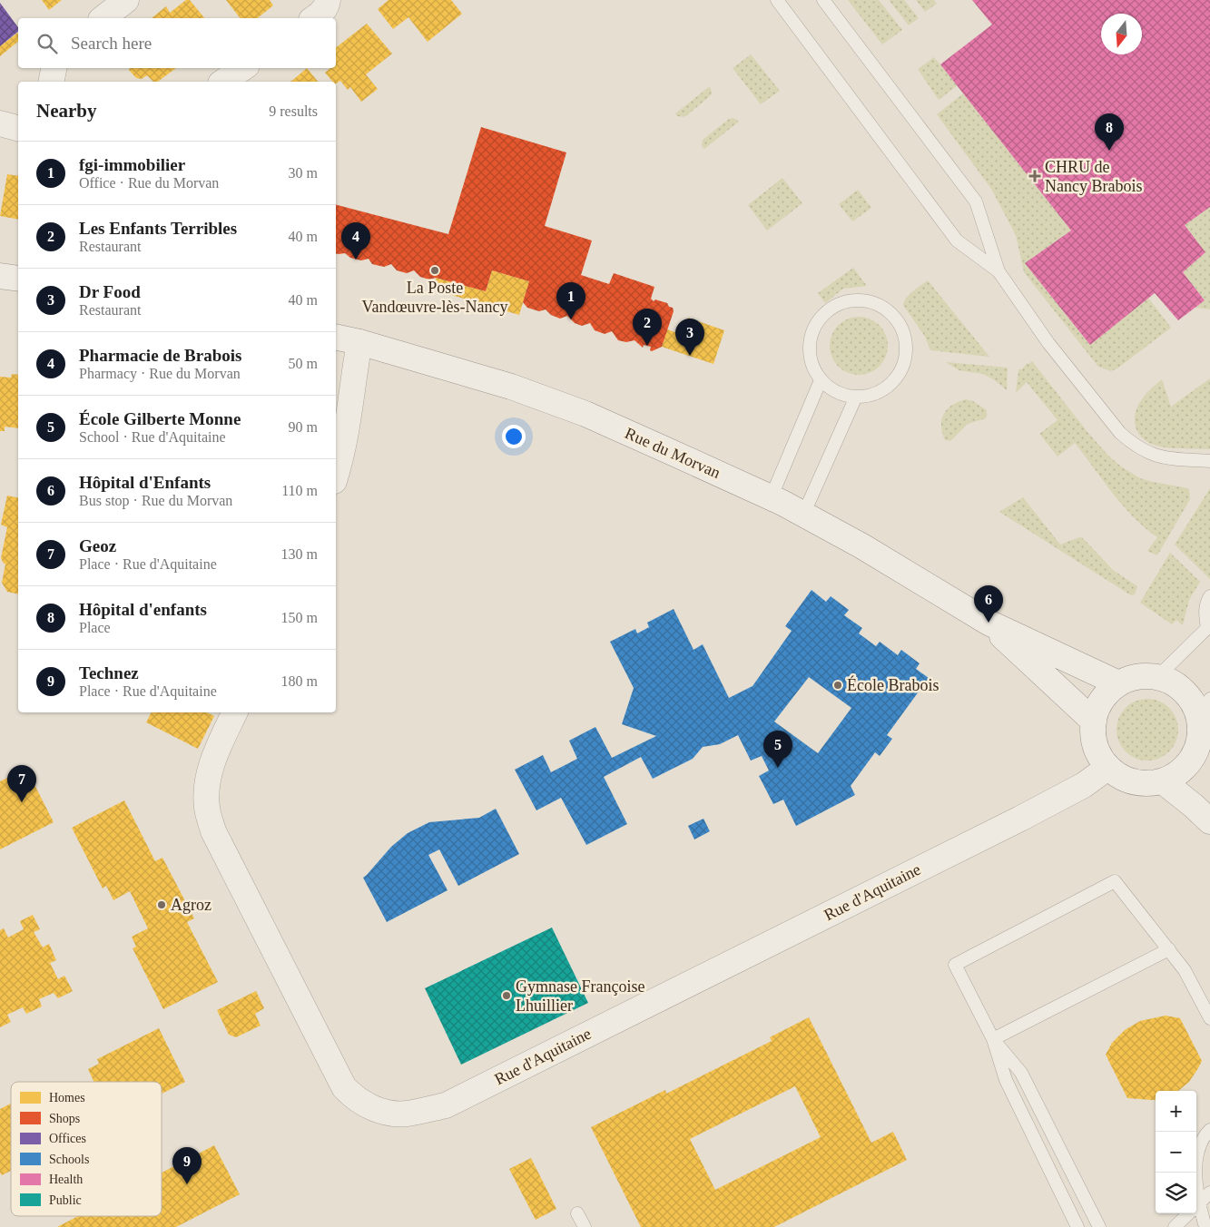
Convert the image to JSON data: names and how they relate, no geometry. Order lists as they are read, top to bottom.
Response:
{
  "streets": {
    "street": ["Rue du Morvan", "Rue d'Aquitaine"]
  },
  "crossings": [
    ["Rue du Morvan", "Rue d'Aquitaine"]
  ],
  "places": {
    "health": ["CHRU de Nancy Brabois"],
    "other": [
      "La Poste Vandœuvre-lès-Nancy",
      "École Brabois",
      "Agroz",
      "Gymnase Françoise Lhuillier"
    ]
  },
  "legend": [
    "Homes",
    "Shops",
    "Offices",
    "Schools",
    "Health",
    "Public"
  ],
  "north": "bottom",
  "page": {
    "search": "Search here",
    "heading": ["Nearby", "9 results"],
    "pins": [
      "8",
      "4",
      "1",
      "2",
      "3",
      "6",
      "5",
      "7",
      "9"
    ],
    "list": [
      {
        "mark": "1",
        "name": "fgi-immobilier",
        "note": "Office · Rue du Morvan",
        "value": "30 m"
      },
      {
        "mark": "2",
        "name": "Les Enfants Terribles",
        "note": "Restaurant",
        "value": "40 m"
      },
      {
        "mark": "3",
        "name": "Dr Food",
        "note": "Restaurant",
        "value": "40 m"
      },
      {
        "mark": "4",
        "name": "Pharmacie de Brabois",
        "note": "Pharmacy · Rue du Morvan",
        "value": "50 m"
      },
      {
        "mark": "5",
        "name": "École Gilberte Monne",
        "note": "School · Rue d'Aquitaine",
        "value": "90 m"
      },
      {
        "mark": "6",
        "name": "Hôpital d'Enfants",
        "note": "Bus stop · Rue du Morvan",
        "value": "110 m"
      },
      {
        "mark": "7",
        "name": "Geoz",
        "note": "Place · Rue d'Aquitaine",
        "value": "130 m"
      },
      {
        "mark": "8",
        "name": "Hôpital d'enfants",
        "note": "Place",
        "value": "150 m"
      },
      {
        "mark": "9",
        "name": "Technez",
        "note": "Place · Rue d'Aquitaine",
        "value": "180 m"
      }
    ],
    "map_buttons": ["+", "−"]
  }
}
